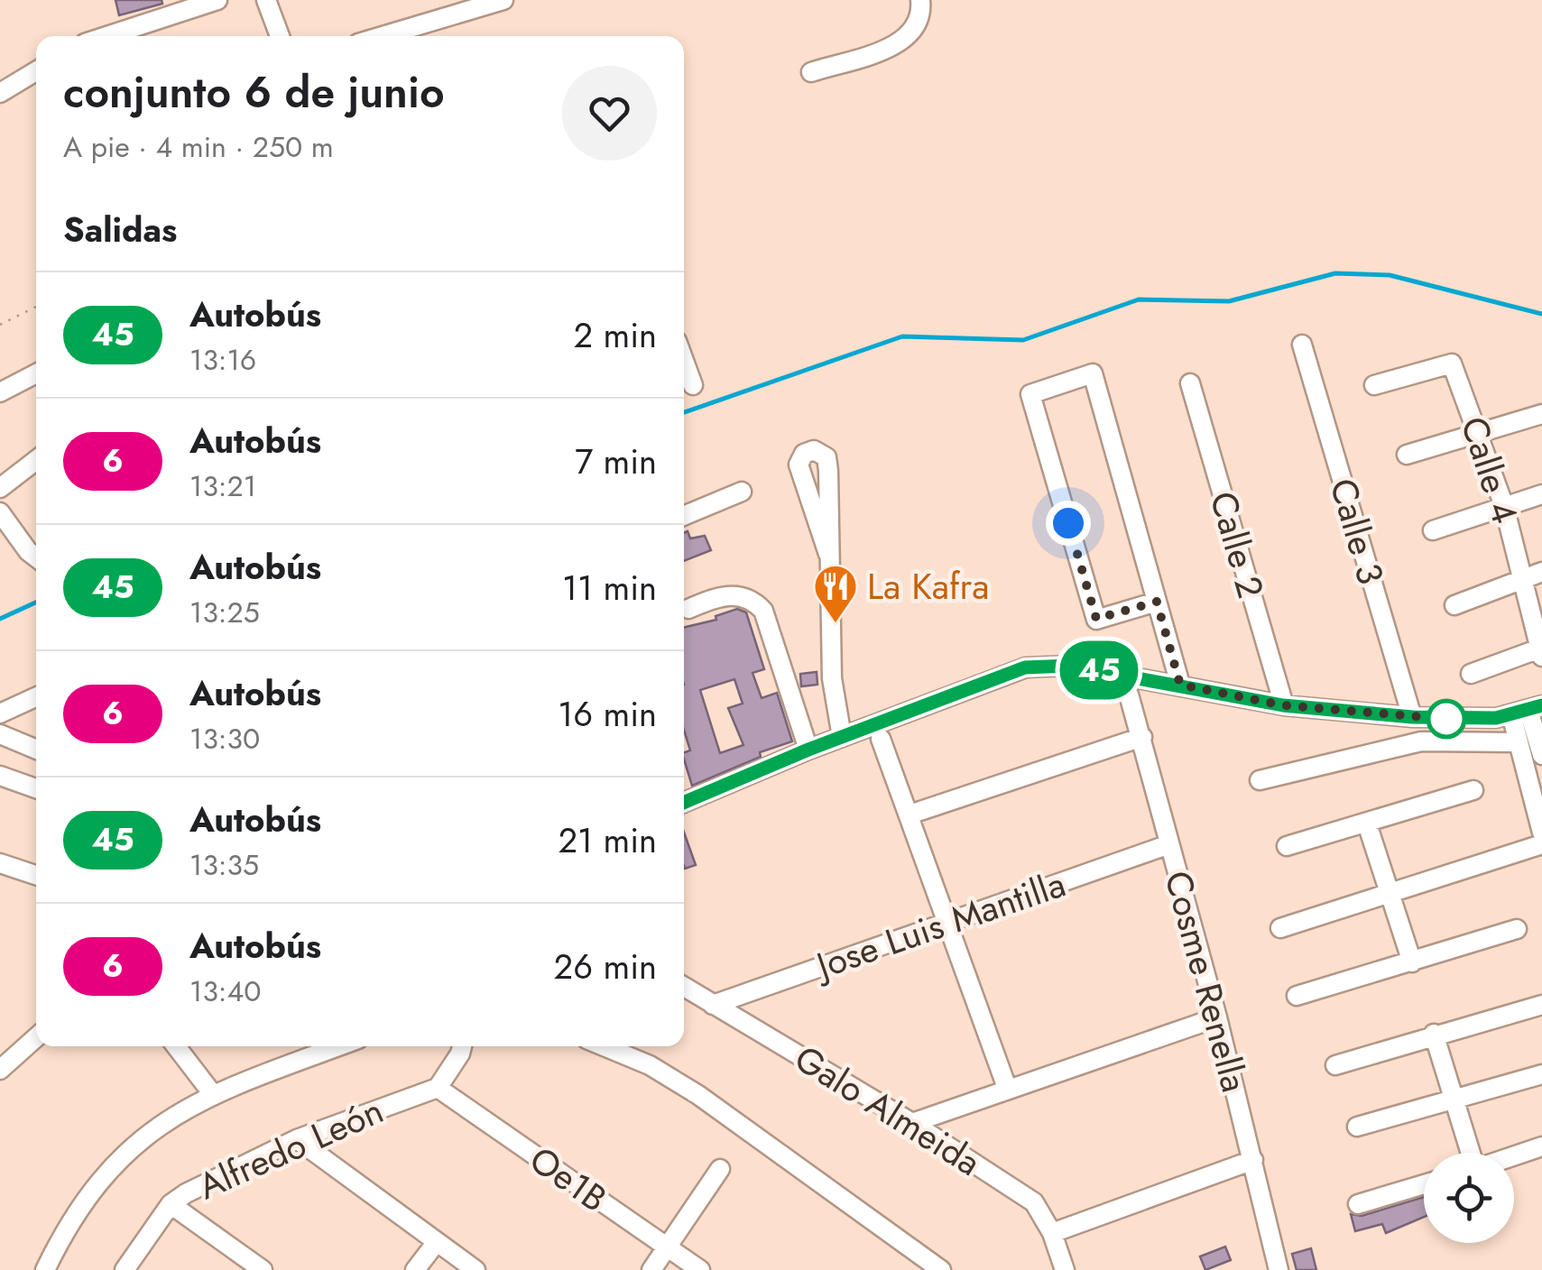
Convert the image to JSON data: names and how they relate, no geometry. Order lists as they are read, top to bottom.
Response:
{
  "streets": {
    "street": [
      "Calle 4",
      "Calle 3",
      "Calle 2",
      "Jose Luis Mantilla",
      "Cosme Renella",
      "Galo Almeida",
      "Alfredo León",
      "Oe1B"
    ]
  },
  "crossings": [
    ["Jose Luis Mantilla", "Cosme Renella"],
    ["Jose Luis Mantilla", "Galo Almeida"],
    ["Alfredo León", "Oe1B"]
  ],
  "places": {
    "restaurant": ["La Kafra"]
  },
  "lines": ["bus line 45"],
  "page": {
    "on_map": "45",
    "heading": [
      ["conjunto 6 de junio", "A pie · 4 min · 250 m"],
      "Salidas"
    ],
    "list": [
      {
        "mark": "45",
        "name": "Autobús",
        "note": "13:16",
        "value": "2 min"
      },
      {
        "mark": "6",
        "name": "Autobús",
        "note": "13:21",
        "value": "7 min"
      },
      {
        "mark": "45",
        "name": "Autobús",
        "note": "13:25",
        "value": "11 min"
      },
      {
        "mark": "6",
        "name": "Autobús",
        "note": "13:30",
        "value": "16 min"
      },
      {
        "mark": "45",
        "name": "Autobús",
        "note": "13:35",
        "value": "21 min"
      },
      {
        "mark": "6",
        "name": "Autobús",
        "note": "13:40",
        "value": "26 min"
      }
    ]
  }
}
